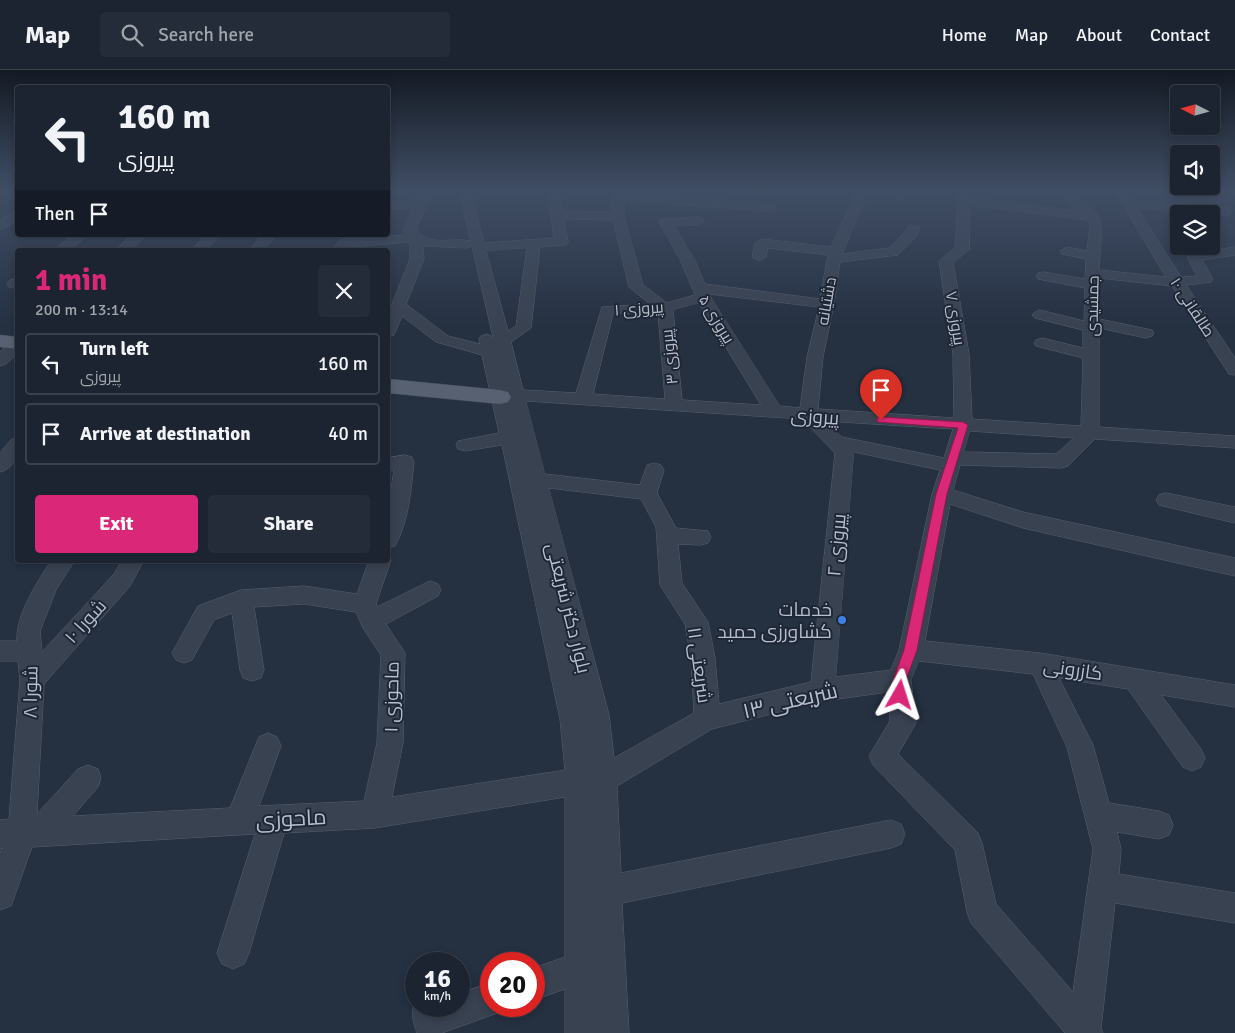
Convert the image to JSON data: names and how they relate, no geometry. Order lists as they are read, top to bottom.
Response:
{
  "streets": {
    "street": [
      "دشتیانه",
      "جمشیدی",
      "طالقانی ۱۰",
      "پیروزی ۱",
      "پیروزی ۷",
      "پیروزی ۵",
      "پیروزی ۳",
      "پیروزی",
      "پیروزی ۲",
      "بلوار دکتر شریعتی",
      "شورا ۱۰",
      "شریعتی ۱۱",
      "کازرونی",
      "شورا ۸",
      "ماحوزی ۱",
      "شریعتی ۱۳",
      "ماحوزی"
    ]
  },
  "crossings": [
    ["دشتیانه", "پیروزی"],
    ["دشتیانه", "پیروزی ۲"],
    ["جمشیدی", "پیروزی"],
    ["پیروزی ۱", "پیروزی ۵"],
    ["پیروزی ۱", "پیروزی ۳"],
    ["پیروزی ۱", "پیروزی"],
    ["پیروزی ۷", "پیروزی"],
    ["پیروزی ۵", "پیروزی"],
    ["پیروزی ۳", "پیروزی"],
    ["پیروزی", "پیروزی ۲"],
    ["پیروزی", "بلوار دکتر شریعتی"],
    ["پیروزی ۲", "شریعتی ۱۳"],
    ["بلوار دکتر شریعتی", "شریعتی ۱۳"],
    ["بلوار دکتر شریعتی", "ماحوزی"],
    ["شورا ۱۰", "شورا ۸"],
    ["شریعتی ۱۱", "شریعتی ۱۳"],
    ["شورا ۸", "ماحوزی"],
    ["ماحوزی ۱", "ماحوزی"],
    ["شریعتی ۱۳", "ماحوزی"]
  ],
  "places": ["خدمات کشاورزی حمید"],
  "north": "left",
  "page": {
    "header": "Map",
    "search": "Search here",
    "nav": [
      "Home",
      "Map",
      "About",
      "Contact"
    ],
    "turn": ["160 m", "پیروزی"],
    "then": "Then",
    "heading": ["1 min", "200 m · 13:14"],
    "list": [
      {
        "name": "Turn left",
        "note": "پیروزی",
        "value": "160 m"
      },
      {
        "name": "Arrive at destination",
        "value": "40 m"
      }
    ],
    "buttons": ["Exit", "Share"],
    "speed": "16 km/h",
    "limit": "20"
  }
}
